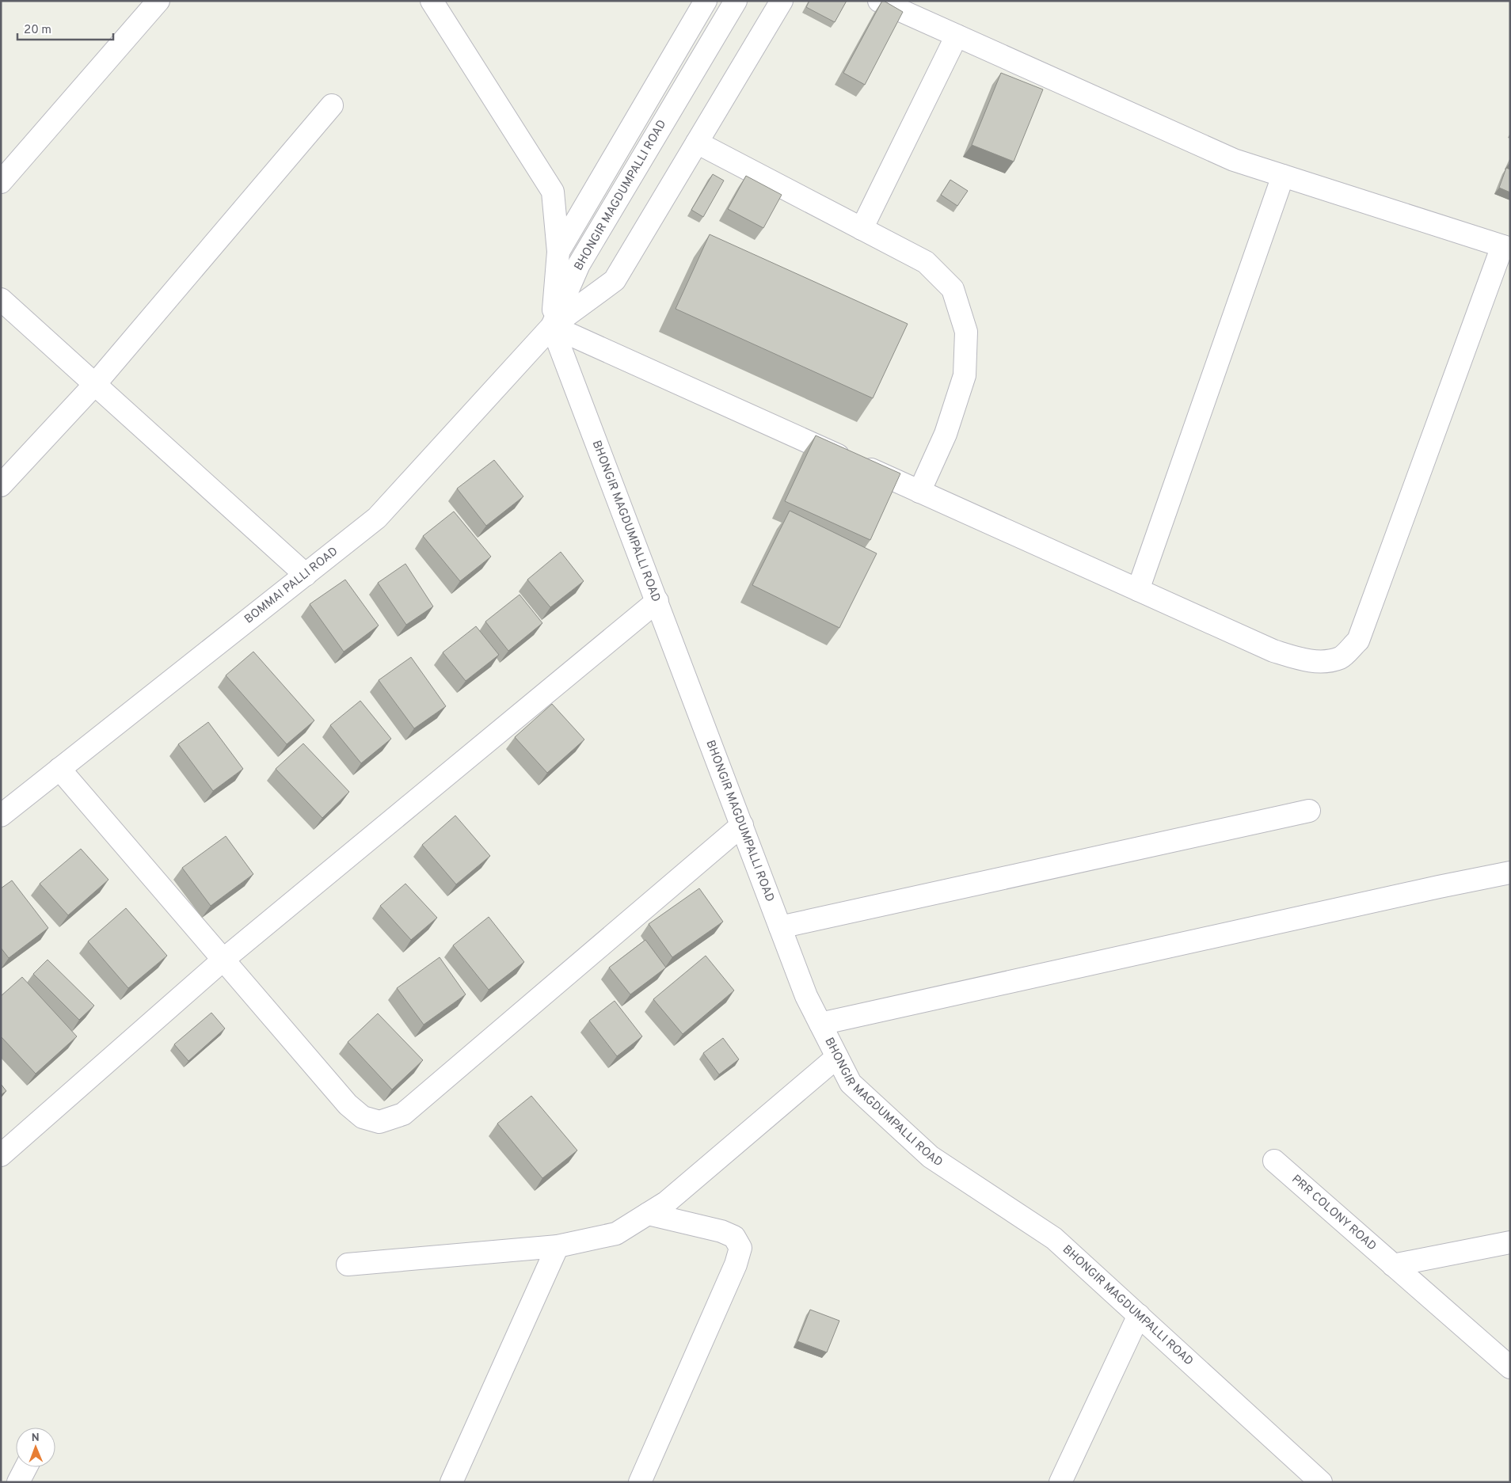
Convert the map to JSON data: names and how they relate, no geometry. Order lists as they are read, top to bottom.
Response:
{
  "streets": {
    "street": ["BHONGIR MAGDUMPALLI ROAD", "BOMMAI PALLI ROAD", "PRR COLONY ROAD"]
  },
  "crossings": [
    ["BHONGIR MAGDUMPALLI ROAD", "BOMMAI PALLI ROAD"]
  ],
  "scale_bar": "20 m",
  "north": "top"
}
